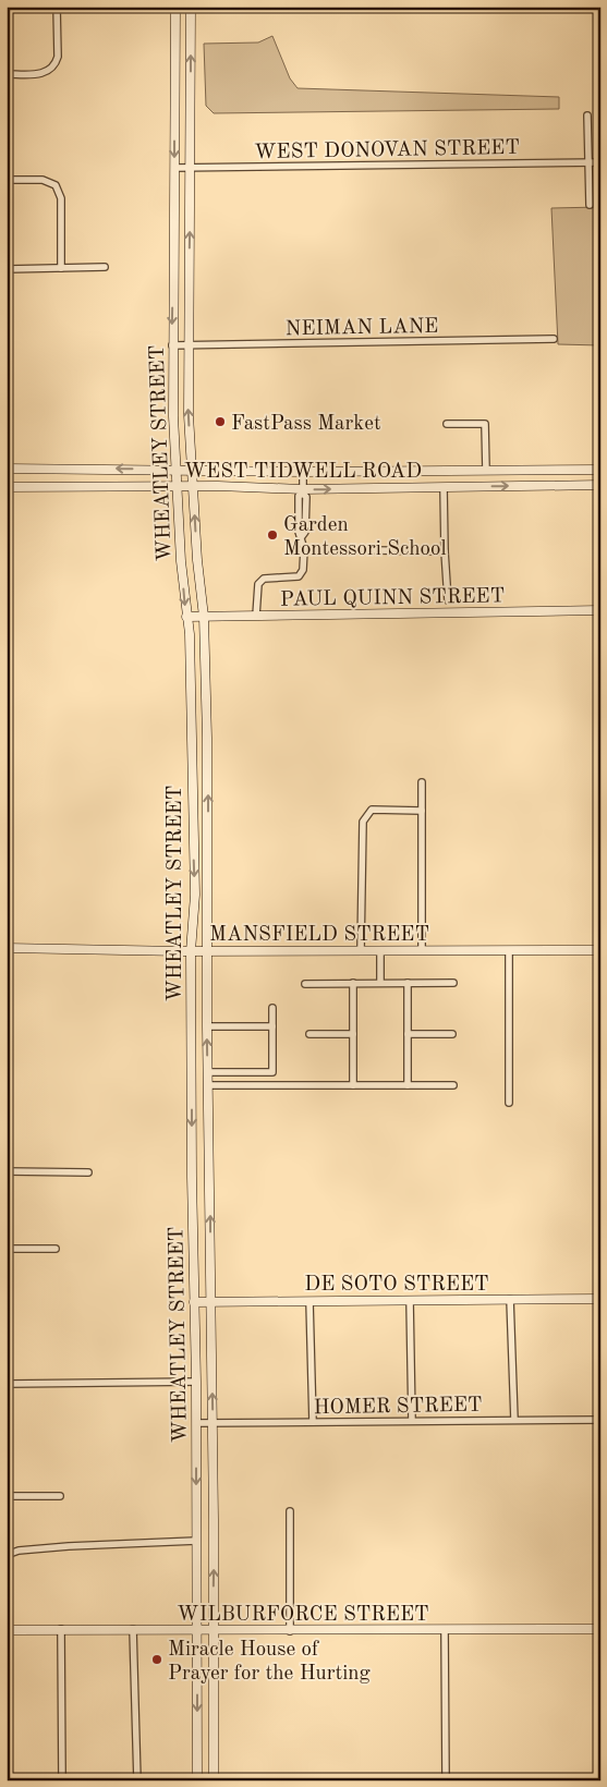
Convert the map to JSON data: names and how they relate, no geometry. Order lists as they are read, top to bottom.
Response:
{
  "streets": {
    "main road": [
      "WHEATLEY STREET",
      "WEST TIDWELL ROAD",
      "PAUL QUINN STREET",
      "MANSFIELD STREET",
      "DE SOTO STREET",
      "WILBURFORCE STREET"
    ],
    "street": ["WEST DONOVAN STREET", "NEIMAN LANE", "HOMER STREET"]
  },
  "crossings": [
    ["WEST DONOVAN STREET", "WHEATLEY STREET"],
    ["NEIMAN LANE", "WHEATLEY STREET"],
    ["WHEATLEY STREET", "WEST TIDWELL ROAD"],
    ["WHEATLEY STREET", "PAUL QUINN STREET"],
    ["WHEATLEY STREET", "MANSFIELD STREET"],
    ["WHEATLEY STREET", "DE SOTO STREET"],
    ["WHEATLEY STREET", "HOMER STREET"],
    ["WHEATLEY STREET", "WILBURFORCE STREET"]
  ],
  "places": ["FastPass Market", "Garden Montessori School", "Miracle House of Prayer for the Hurting"]
}
